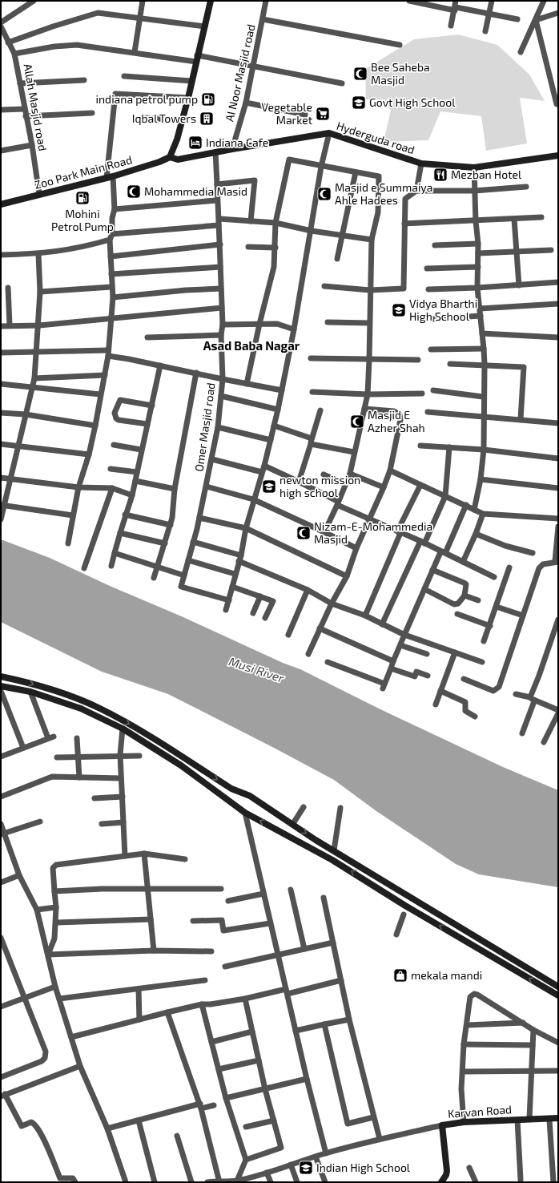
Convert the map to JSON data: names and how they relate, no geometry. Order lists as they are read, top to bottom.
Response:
{
  "streets": {
    "street": [
      "AI Noor Masjid road",
      "Allah Masjid road",
      "Hyderguda road",
      "Zoo Park Main Road",
      "Omer Masjid road",
      "Karvan Road"
    ]
  },
  "crossings": [
    ["AI Noor Masjid road", "Hyderguda road"],
    ["Allah Masjid road", "Zoo Park Main Road"],
    ["Hyderguda road", "Zoo Park Main Road"],
    ["Hyderguda road", "Omer Masjid road"]
  ],
  "districts": ["Asad Baba Nagar"],
  "water": ["Musi River"],
  "places": {
    "mosque": [
      "Bee Saheba Masjid",
      "Mohammedia Masid",
      "Masjid e Summaiya Ahle Hadees",
      "Masjid E Azher Shah",
      "Nizam-E-Mohammedia Masjid"
    ],
    "fuel station": ["indiana petrol pump", "Mohini Petrol Pump"],
    "school or university": [
      "Govt High School",
      "Vidya Bharthi High School",
      "newton mission high school",
      "Indian High School"
    ],
    "supermarket": ["Vegetable Market"],
    "building": ["Iqbal Towers"],
    "hotel": ["Indiana Cafe"],
    "restaurant": ["Mezban Hotel"],
    "shop": ["mekala mandi"]
  }
}
